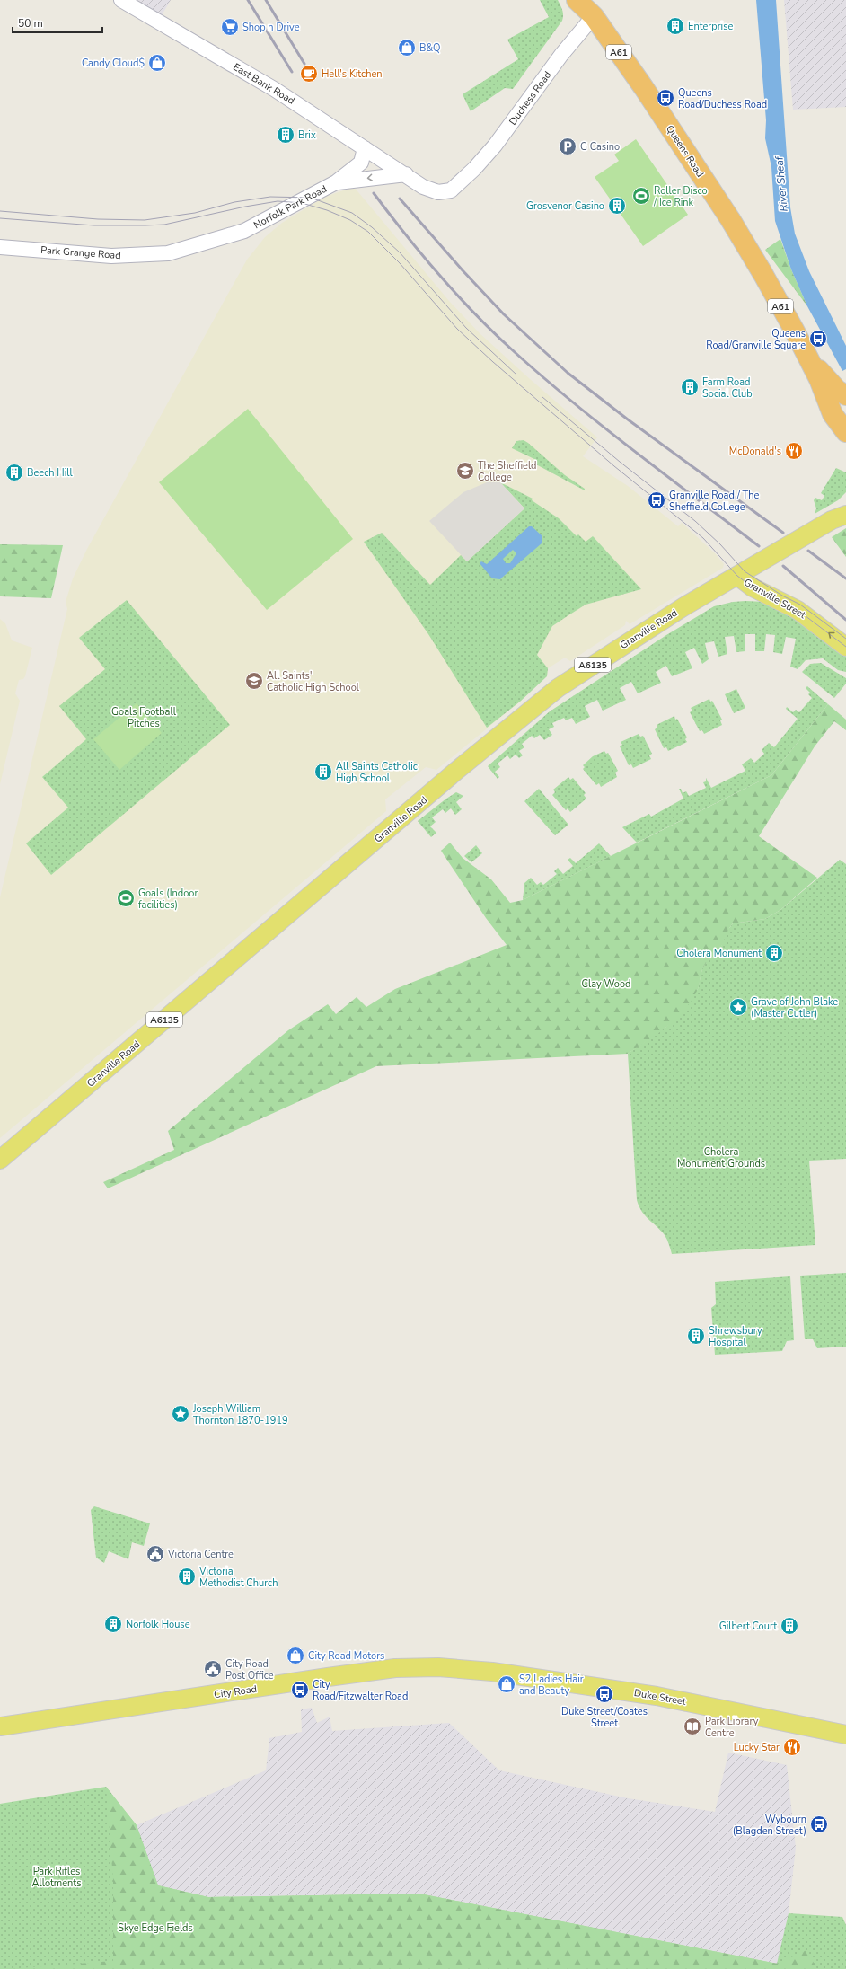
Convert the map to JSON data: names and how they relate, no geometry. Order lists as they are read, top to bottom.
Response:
{
  "streets": {
    "highway": ["A61", "Queens Road"],
    "main road": [
      "Granville Street",
      "Granville Road",
      "A6135",
      "City Road",
      "Duke Street"
    ],
    "street": [
      "East Bank Road",
      "Duchess Road",
      "Norfolk Park Road",
      "Park Grange Road"
    ]
  },
  "crossings": [
    ["East Bank Road", "Duchess Road"],
    ["East Bank Road", "Norfolk Park Road"],
    ["Duchess Road", "Queens Road"],
    ["Norfolk Park Road", "Park Grange Road"],
    ["Granville Street", "Granville Road"],
    ["City Road", "Duke Street"]
  ],
  "one_way": ["Granville Street"],
  "water": ["River Sheaf"],
  "parks": [
    "Goals Football Pitches",
    "Clay Wood",
    "Cholera Monument Grounds",
    "Park Rifles Allotments",
    "Skye Edge Fields"
  ],
  "places": {
    "building": [
      "Enterprise",
      "Brix",
      "Grosvenor Casino",
      "Farm Road Social Club",
      "Beech Hill",
      "All Saints Catholic High School",
      "Cholera Monument",
      "Shrewsbury Hospital",
      "Victoria Methodist Church",
      "Norfolk House",
      "Gilbert Court"
    ],
    "supermarket": ["Shop n Drive"],
    "shop": [
      "B&Q",
      "Candy Cloud$",
      "City Road Motors",
      "S2 Ladies Hair and Beauty"
    ],
    "cafe": ["Hell's Kitchen"],
    "bus stop": [
      "Queens Road/Duchess Road",
      "Queens Road/Granville Square",
      "Granville Road / The Sheffield College",
      "City Road/Fitzwalter Road",
      "Duke Street/Coates Street",
      "Wybourn (Blagden Street)"
    ],
    "parking": ["G Casino"],
    "sports": ["Roller Disco / Ice Rink", "Goals (Indoor facilities)"],
    "restaurant": ["McDonald's", "Lucky Star"],
    "school or university": ["The Sheffield College", "All Saints' Catholic High School"],
    "place": ["Grave of John Blake (Master Cutler)", "Joseph William Thornton 1870-1919"],
    "public building": ["Victoria Centre", "City Road Post Office"],
    "library": ["Park Library Centre"]
  },
  "scale_bar": "50 m"
}
